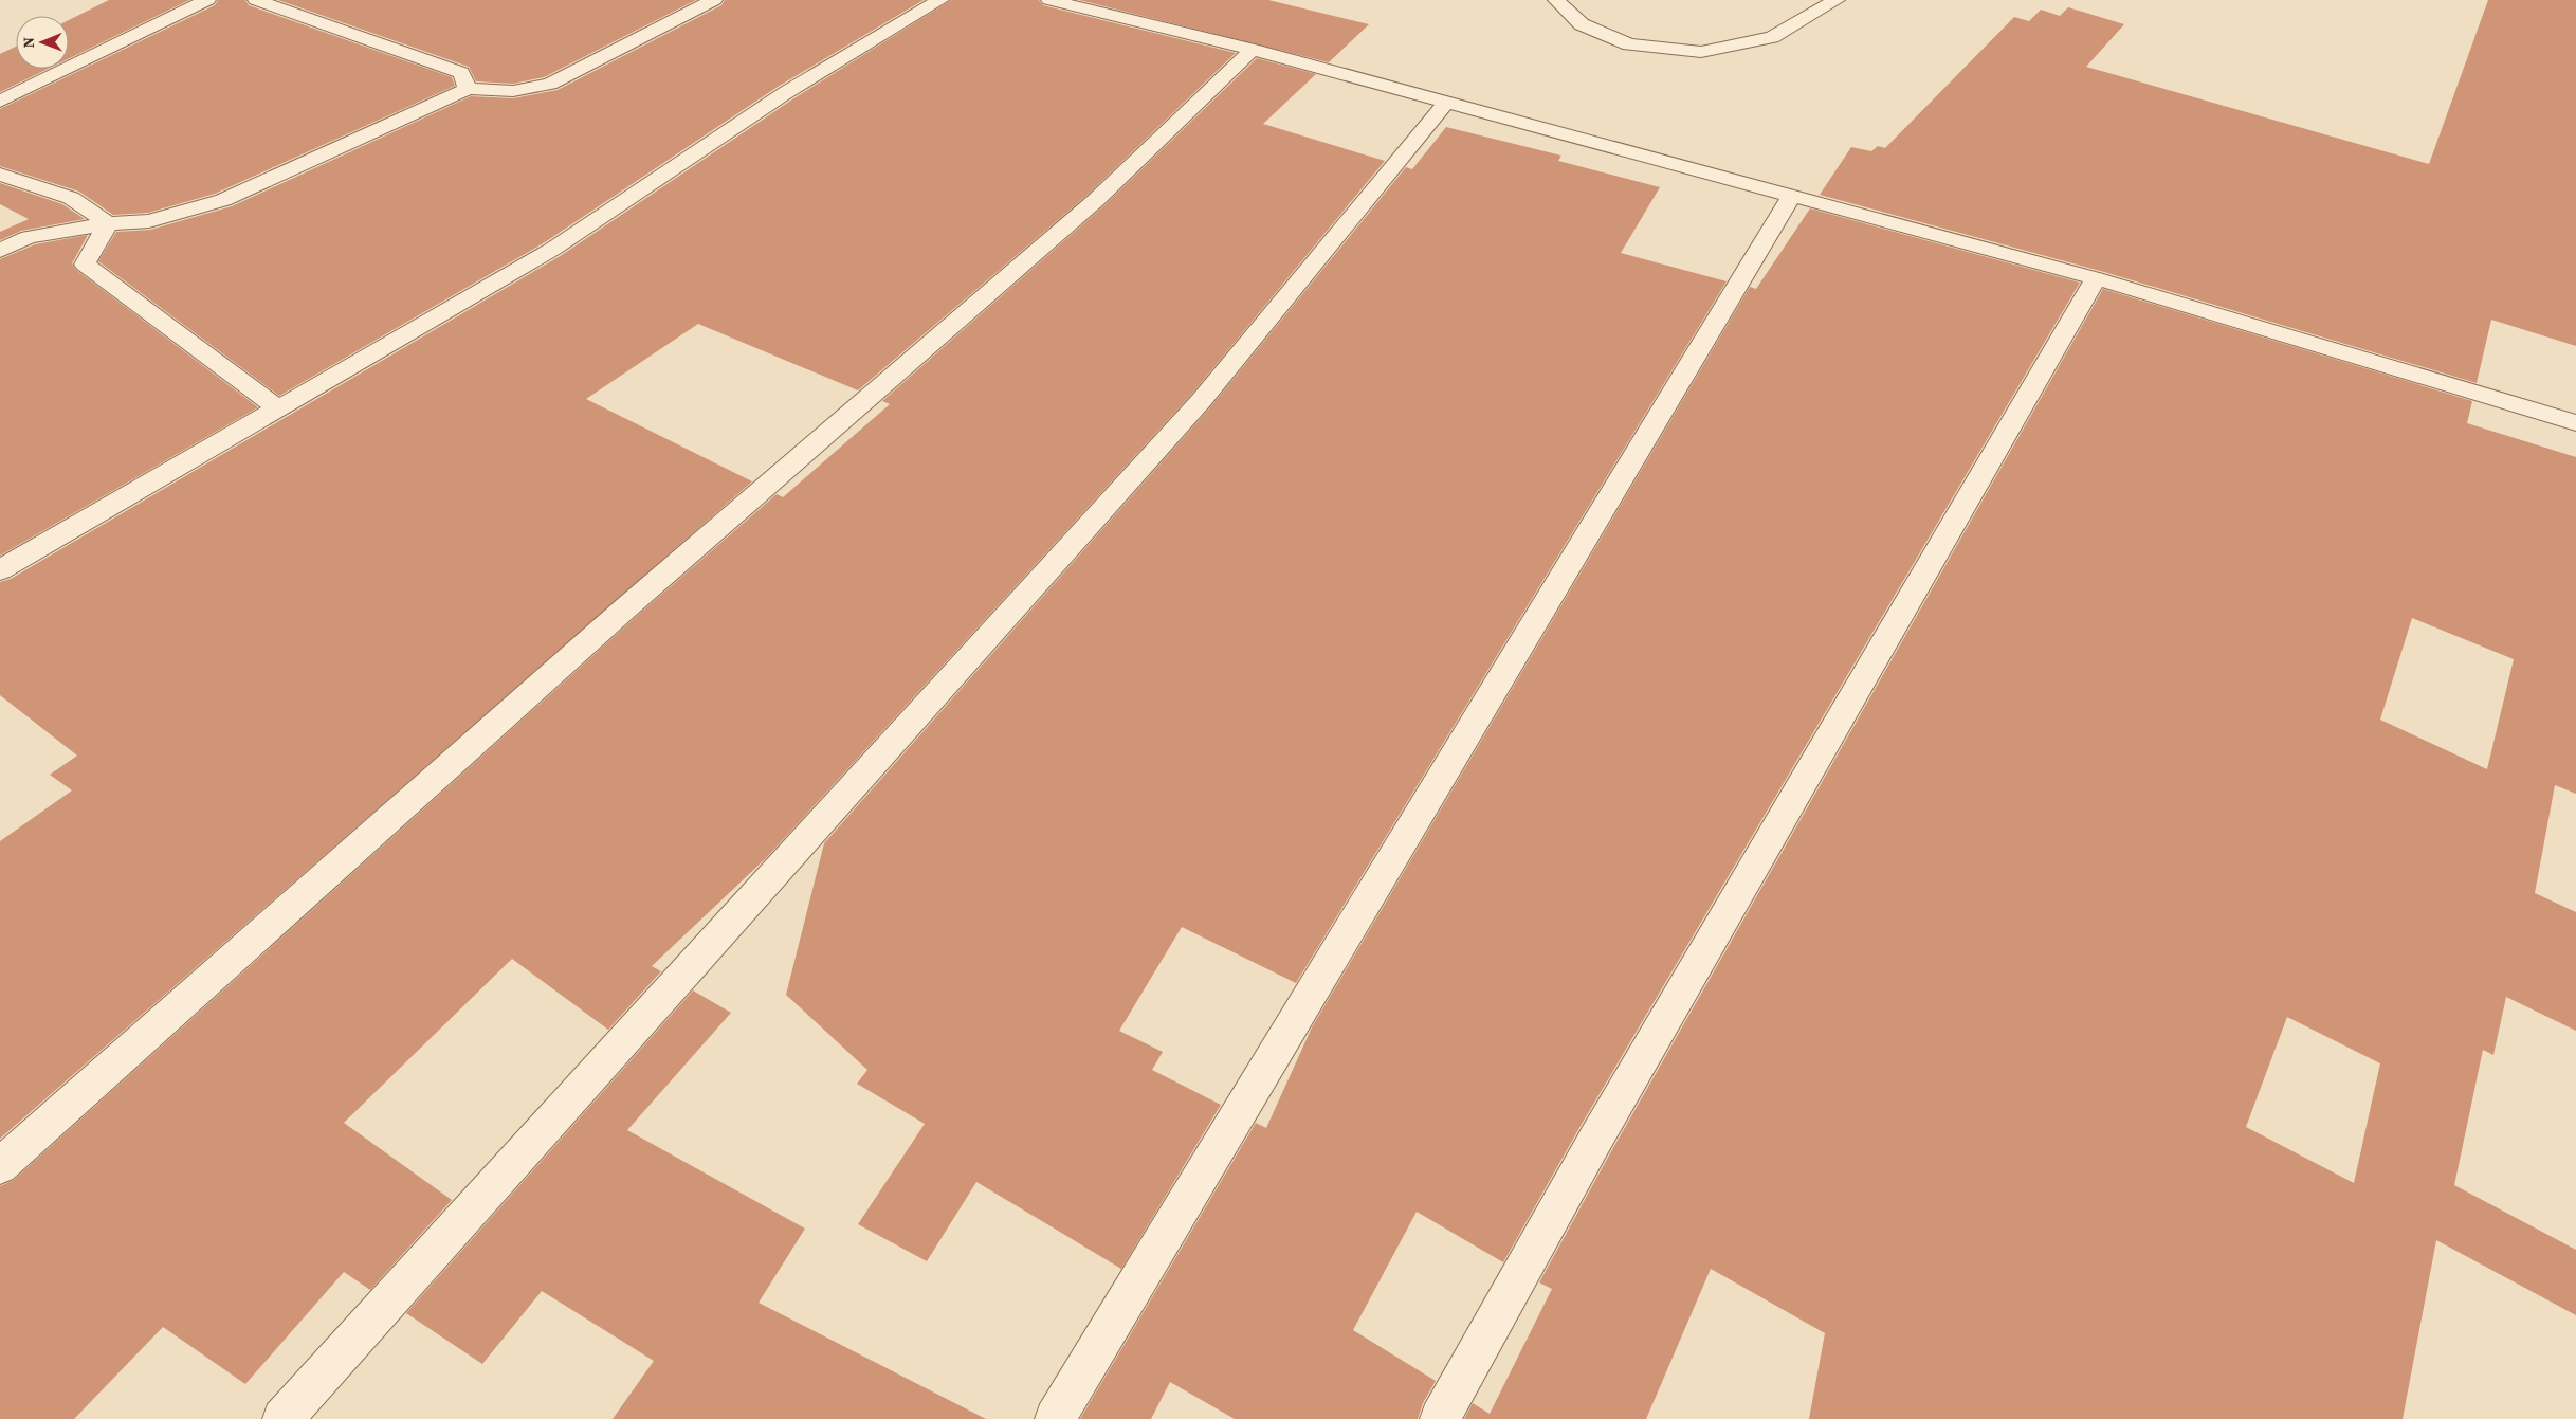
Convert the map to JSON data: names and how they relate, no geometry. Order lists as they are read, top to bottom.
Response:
{
  "north": "left"
}
